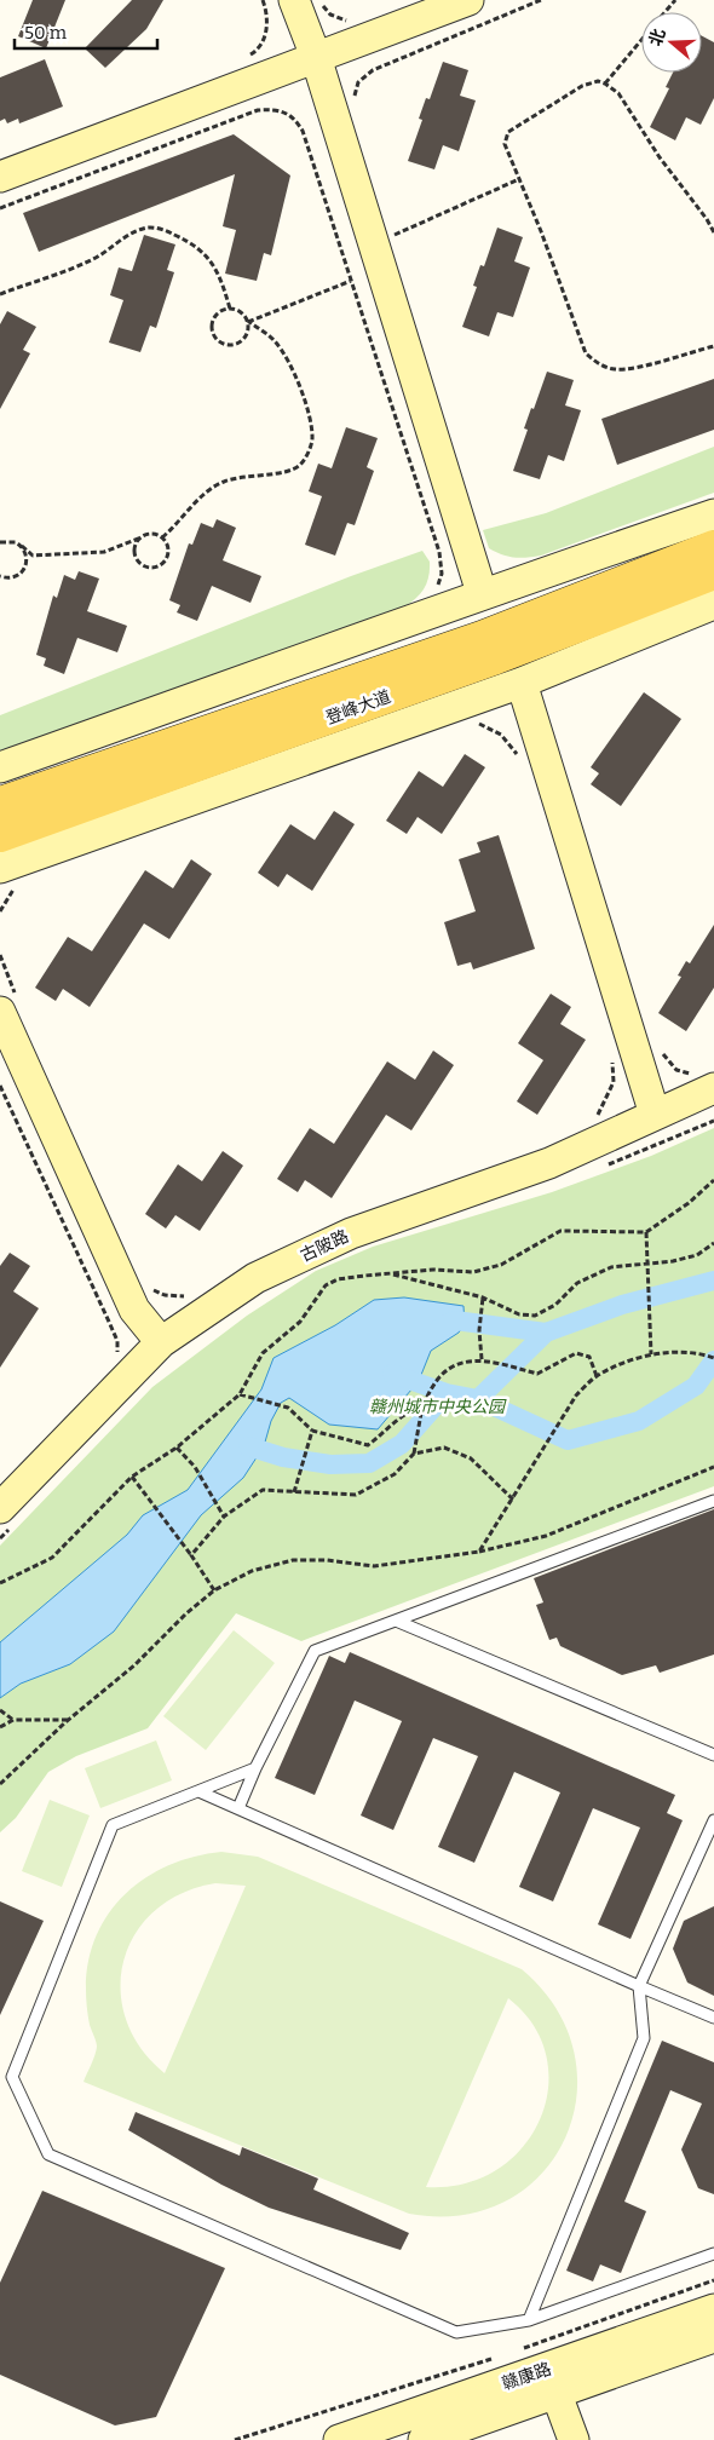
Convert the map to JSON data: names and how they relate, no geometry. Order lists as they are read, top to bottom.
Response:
{
  "streets": {
    "main road": ["登峰大道"],
    "street": ["古陂路", "赣康路"]
  },
  "parks": ["赣州城市中央公园"],
  "scale_bar": "50 m",
  "north": "left"
}
